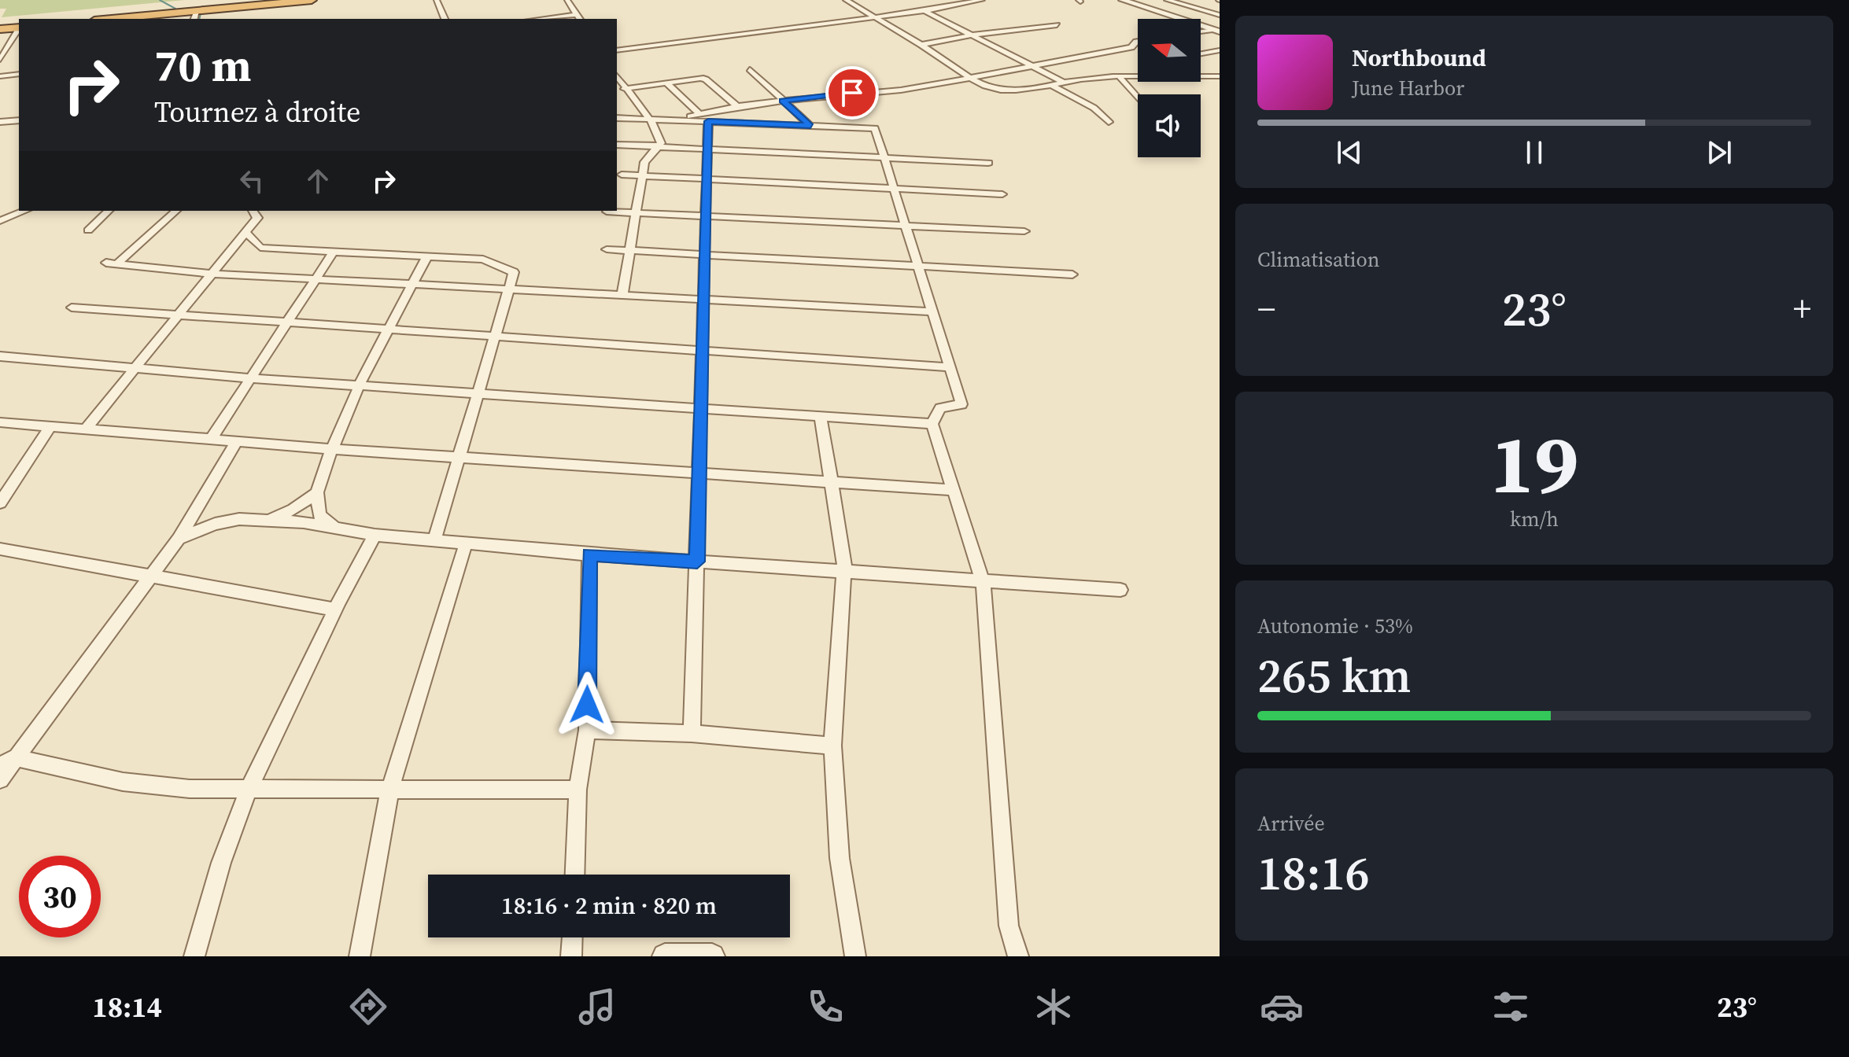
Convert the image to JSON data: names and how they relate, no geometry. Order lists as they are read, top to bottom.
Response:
{
  "north": "left",
  "page": {
    "turn": ["70 m", "Tournez à droite"],
    "song": ["Northbound", "June Harbor"],
    "tile": [
      "Climatisation",
      ["19", "km/h"],
      ["Autonomie · 53%", "265 km"],
      ["Arrivée", "18:16"]
    ],
    "heat": ["−", "23°", "+"],
    "limit": "30",
    "trip": "18:16 · 2 min · 820 m",
    "tabs": ["18:14", "23°"]
  }
}
